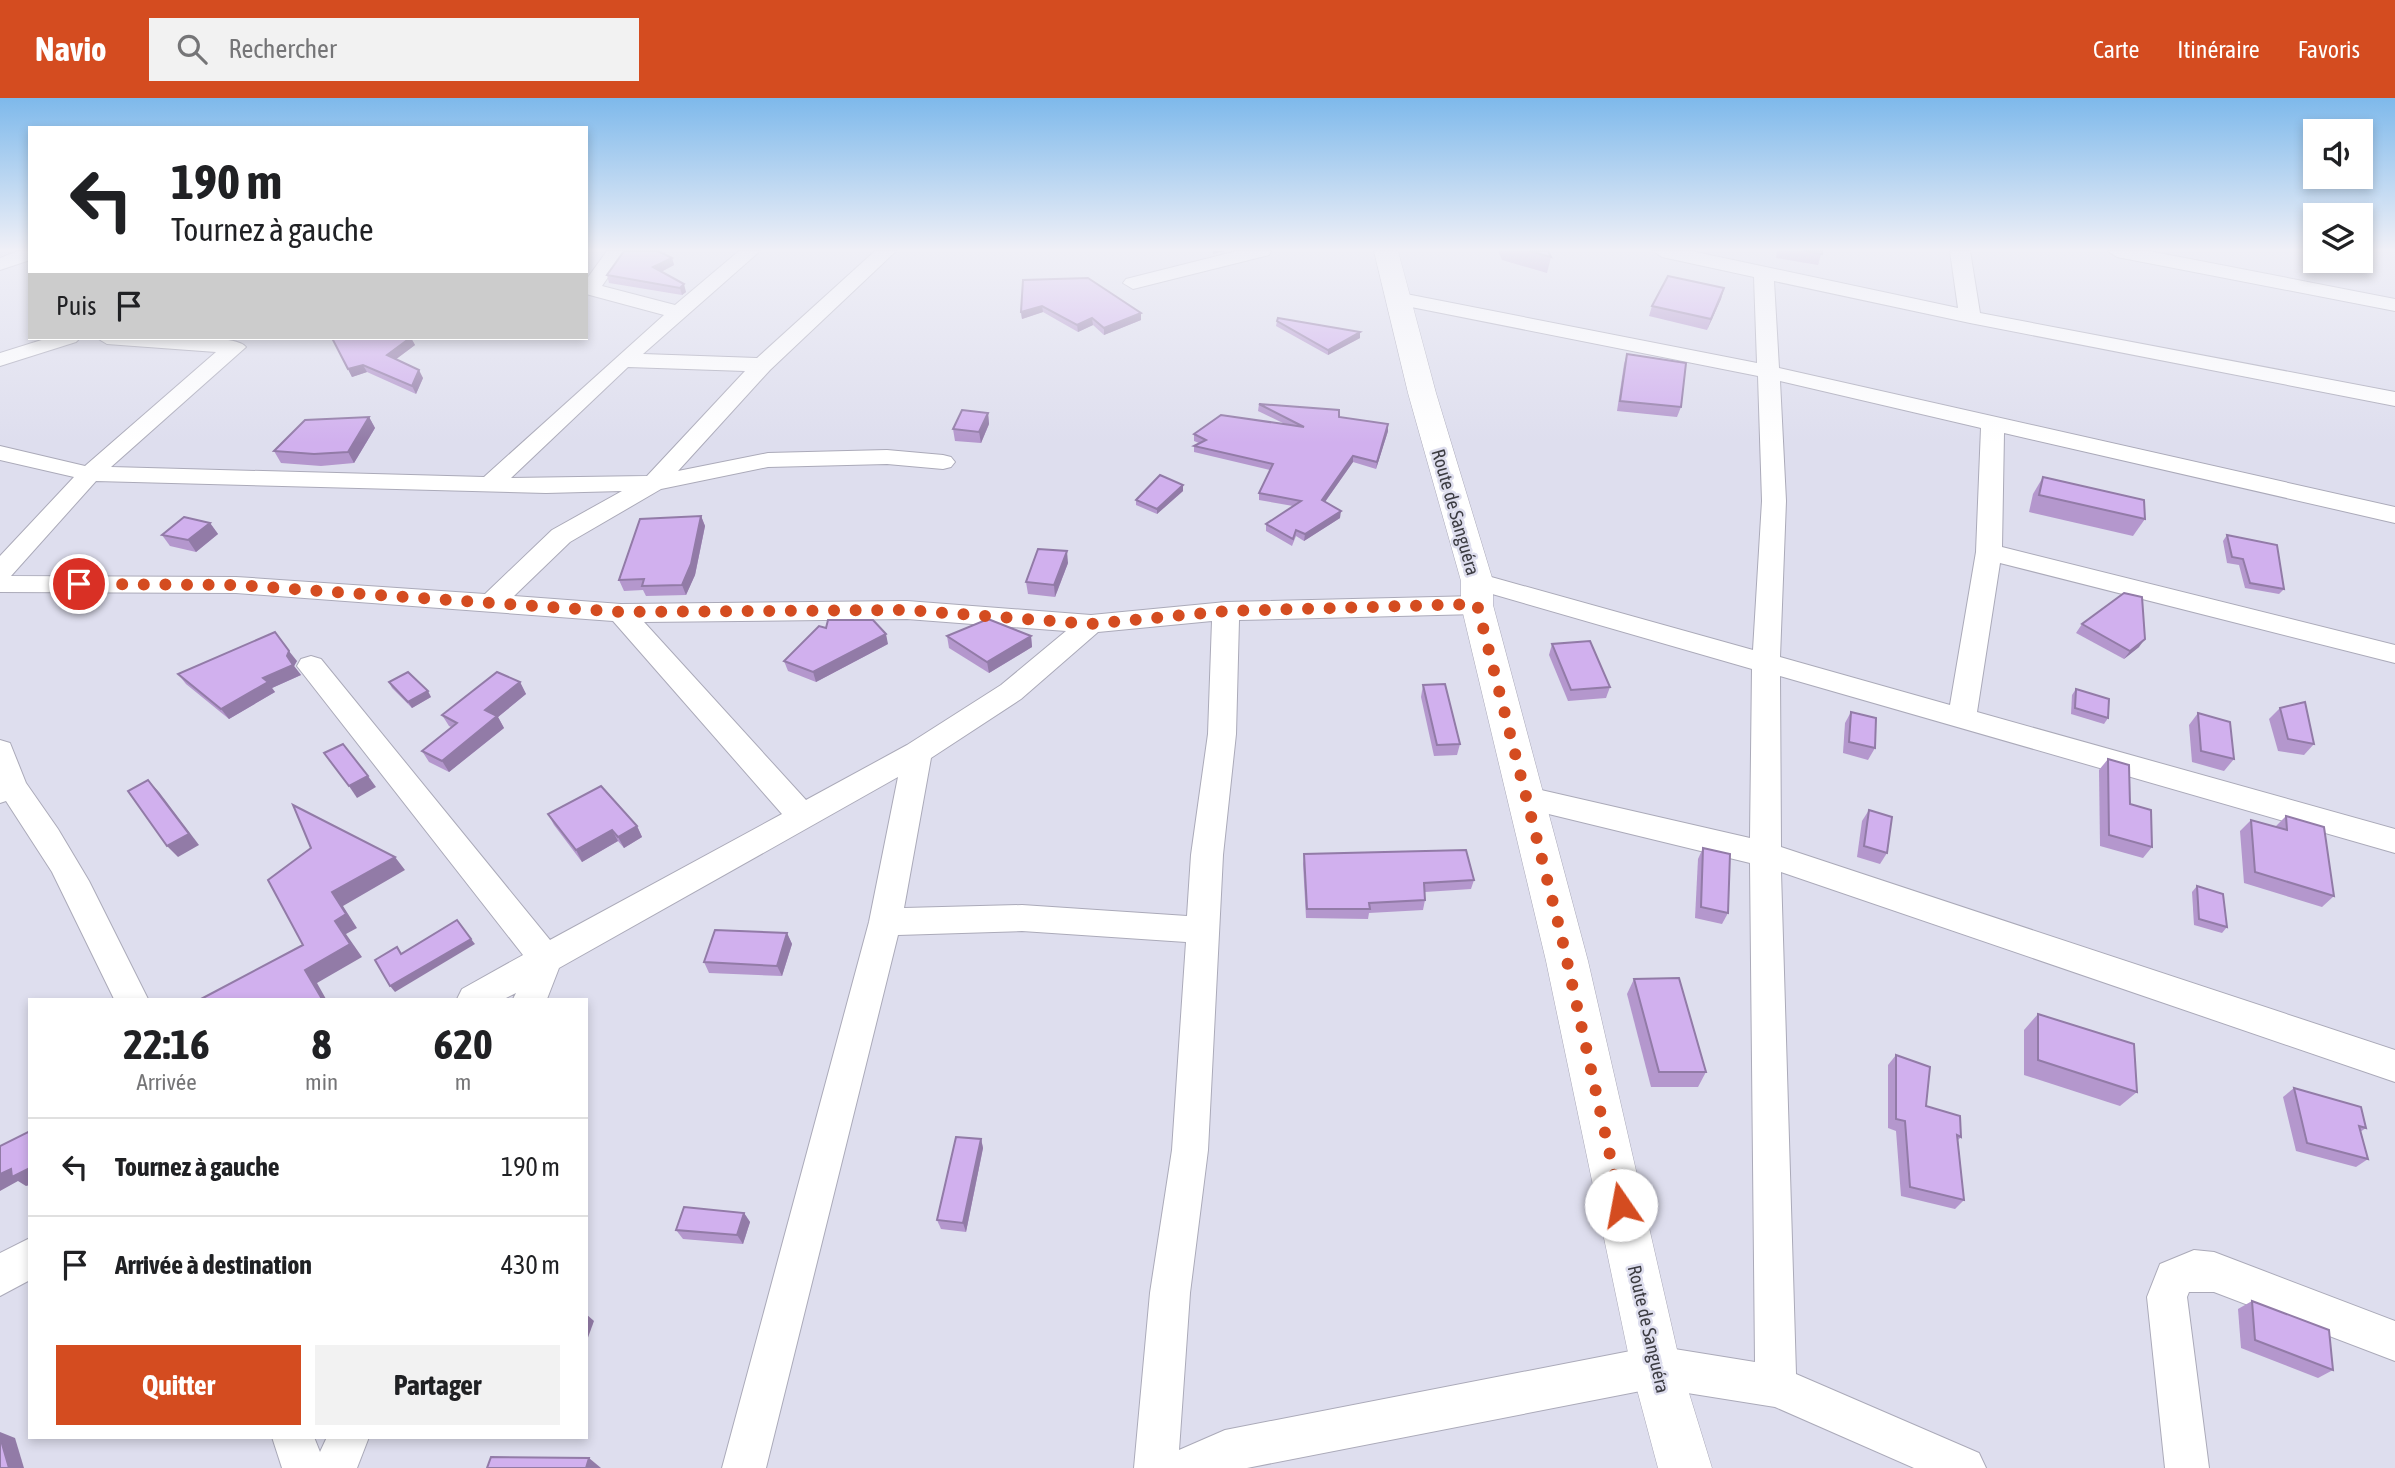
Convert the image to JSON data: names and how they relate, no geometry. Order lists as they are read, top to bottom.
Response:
{
  "streets": {
    "street": ["Route de Sanguéra"]
  },
  "page": {
    "header": "Navio",
    "search": "Rechercher",
    "nav": ["Carte", "Itinéraire", "Favoris"],
    "turn": ["190 m", "Tournez à gauche"],
    "then": "Puis",
    "eta": [
      "22:16",
      "Arrivée",
      "8",
      "min",
      "620",
      "m"
    ],
    "list": [
      {
        "name": "Tournez à gauche",
        "value": "190 m"
      },
      {
        "name": "Arrivée à destination",
        "value": "430 m"
      }
    ],
    "buttons": ["Quitter", "Partager"]
  }
}
